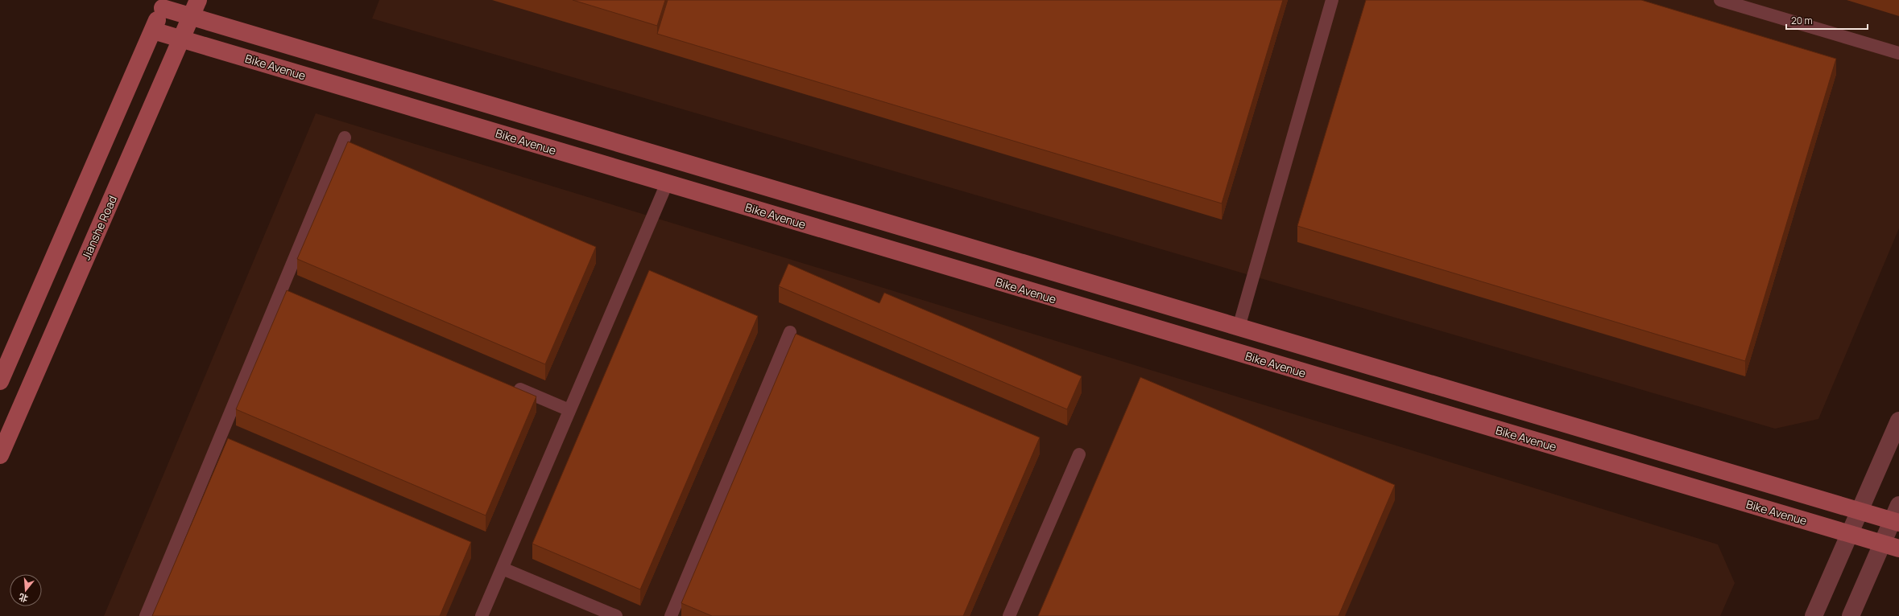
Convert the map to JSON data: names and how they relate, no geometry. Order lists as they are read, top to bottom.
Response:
{
  "streets": {
    "main road": ["Bike Avenue", "Jianshe Road"]
  },
  "crossings": [
    ["Bike Avenue", "Jianshe Road"]
  ],
  "scale_bar": "20 m",
  "north": "bottom"
}
